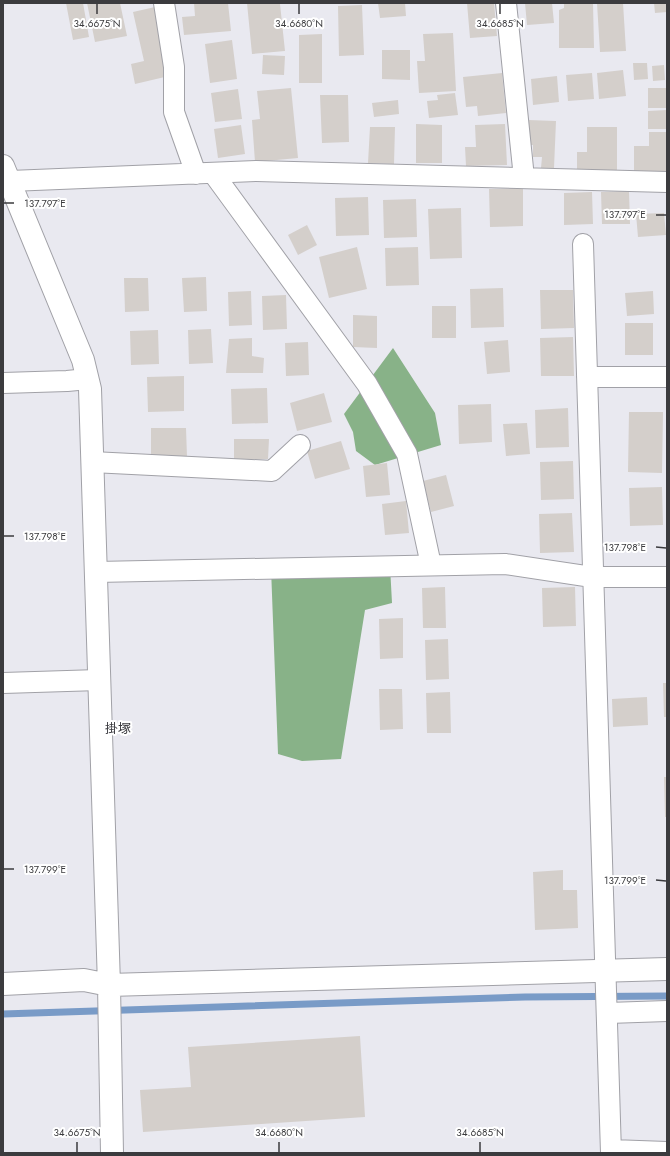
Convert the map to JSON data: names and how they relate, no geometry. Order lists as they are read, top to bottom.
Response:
{
  "districts": ["掛塚"],
  "coordinates": [
    "34.6675°N",
    "34.6680°N",
    "34.6685°N",
    "137.797°E",
    "137.798°E",
    "137.799°E"
  ]
}
